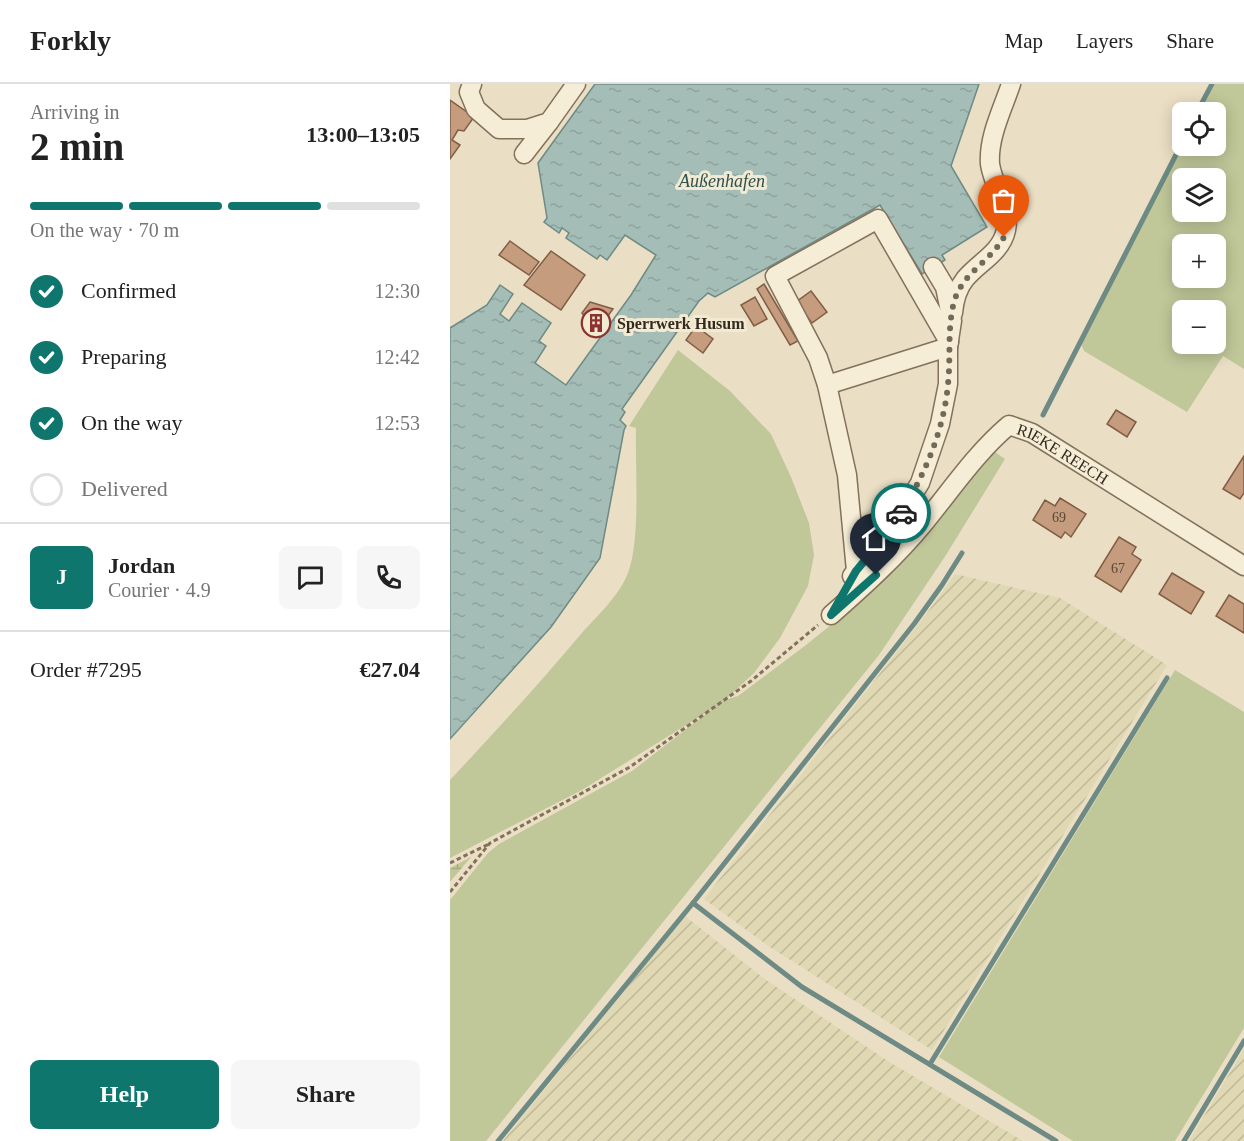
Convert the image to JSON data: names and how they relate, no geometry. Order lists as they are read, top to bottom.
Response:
{
  "streets": {
    "street": ["RIEKE REECH"]
  },
  "water": ["Außenhafen"],
  "places": {
    "building": ["Sperrwerk Husum"]
  },
  "house_numbers": ["69", "67"],
  "page": {
    "header": "Forkly",
    "nav": ["Map", "Layers", "Share"],
    "heading": ["2 min", "Arriving in", "13:00–13:05"],
    "panel": [
      "Jordan",
      "Courier · 4.9",
      "Order #7295",
      "€27.04"
    ],
    "map_buttons": ["+", "−"],
    "bar": "On the way · 70 m",
    "list": [
      ["Confirmed", "12:30"],
      ["Preparing", "12:42"],
      ["On the way", "12:53"],
      "Delivered"
    ],
    "round": "J",
    "buttons": ["Help", "Share"]
  }
}
